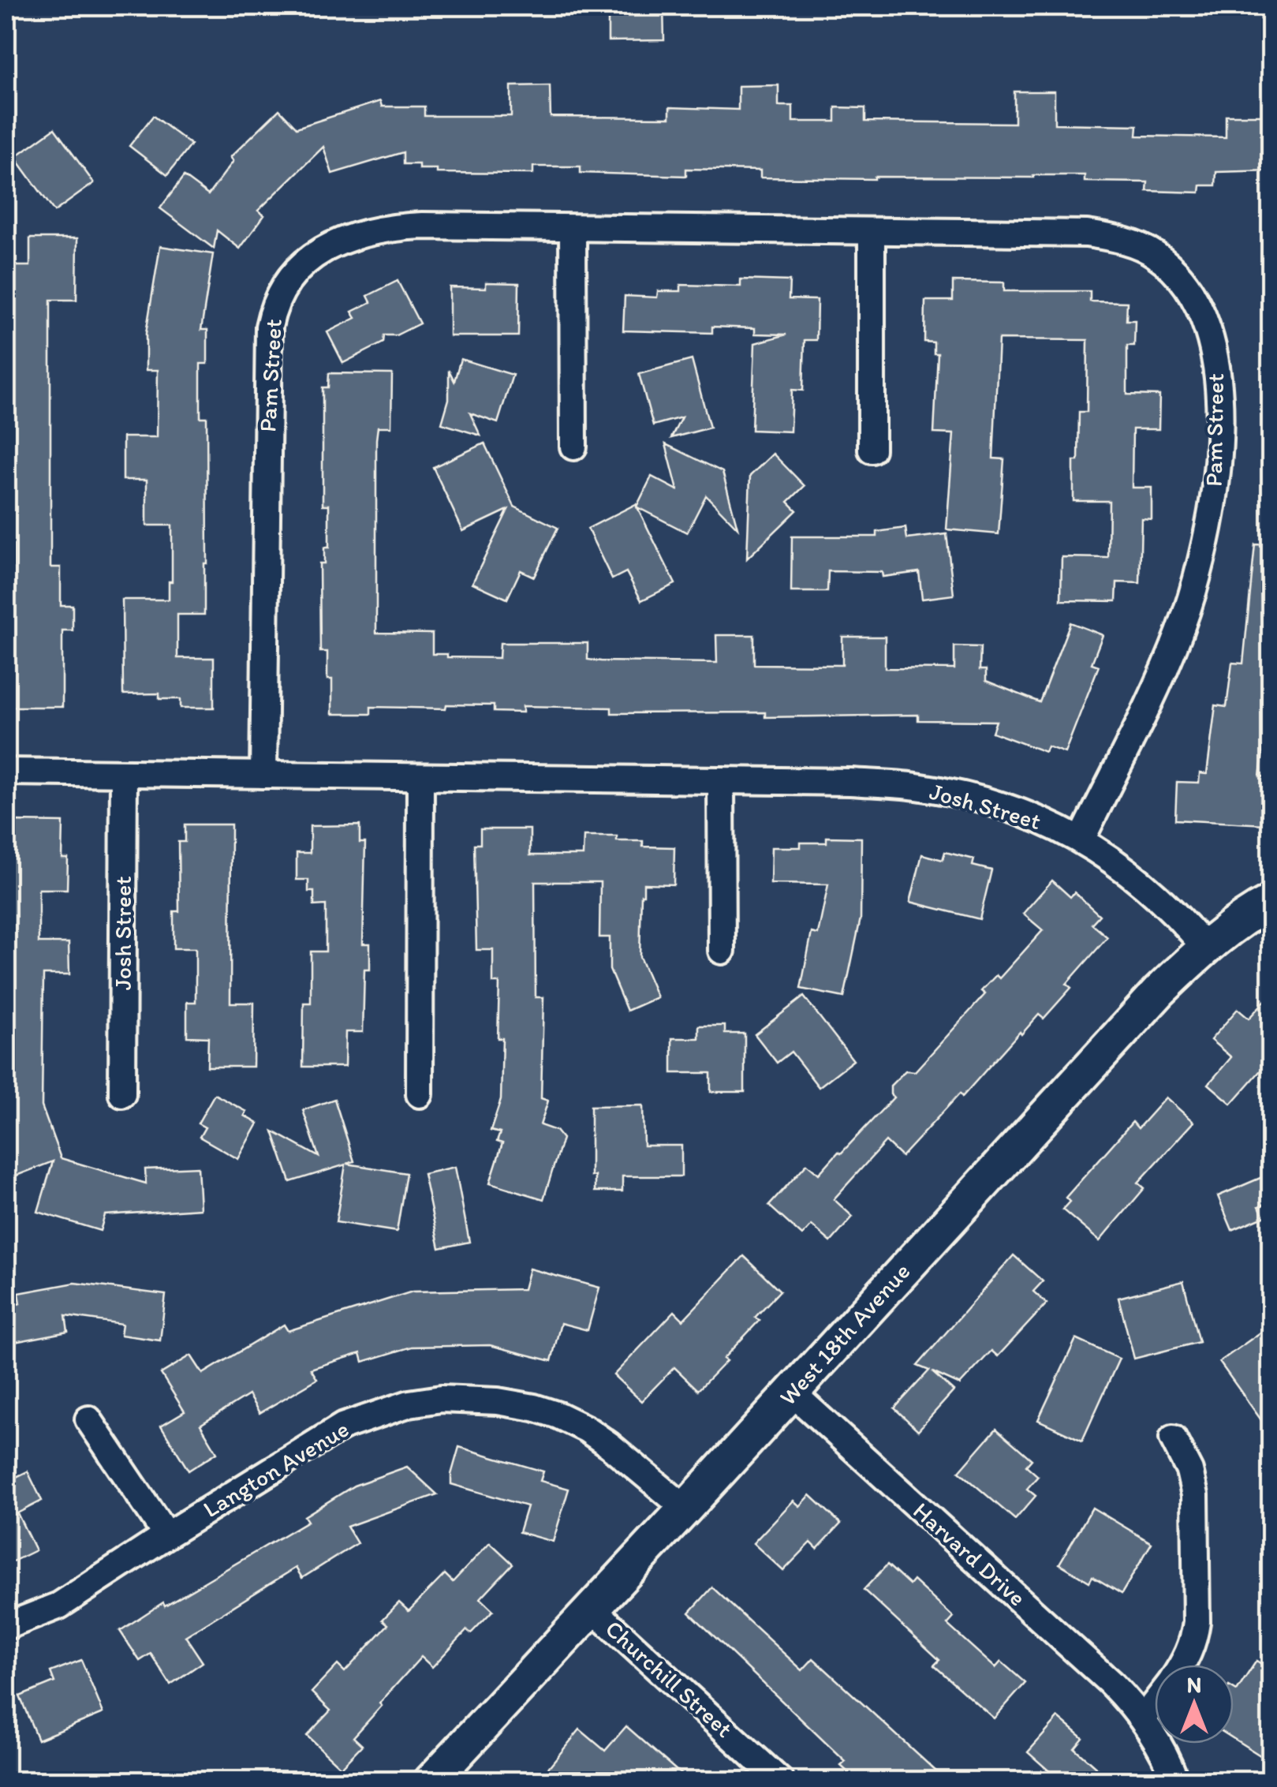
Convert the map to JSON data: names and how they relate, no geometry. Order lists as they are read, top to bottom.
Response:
{
  "streets": {
    "street": [
      "Pam Street",
      "Josh Street",
      "West 18th Avenue",
      "Langton Avenue",
      "Harvard Drive",
      "Churchill Street"
    ]
  },
  "crossings": [
    ["Pam Street", "Josh Street"],
    ["Josh Street", "West 18th Avenue"],
    ["West 18th Avenue", "Langton Avenue"],
    ["West 18th Avenue", "Harvard Drive"],
    ["West 18th Avenue", "Churchill Street"]
  ],
  "north": "top"
}
